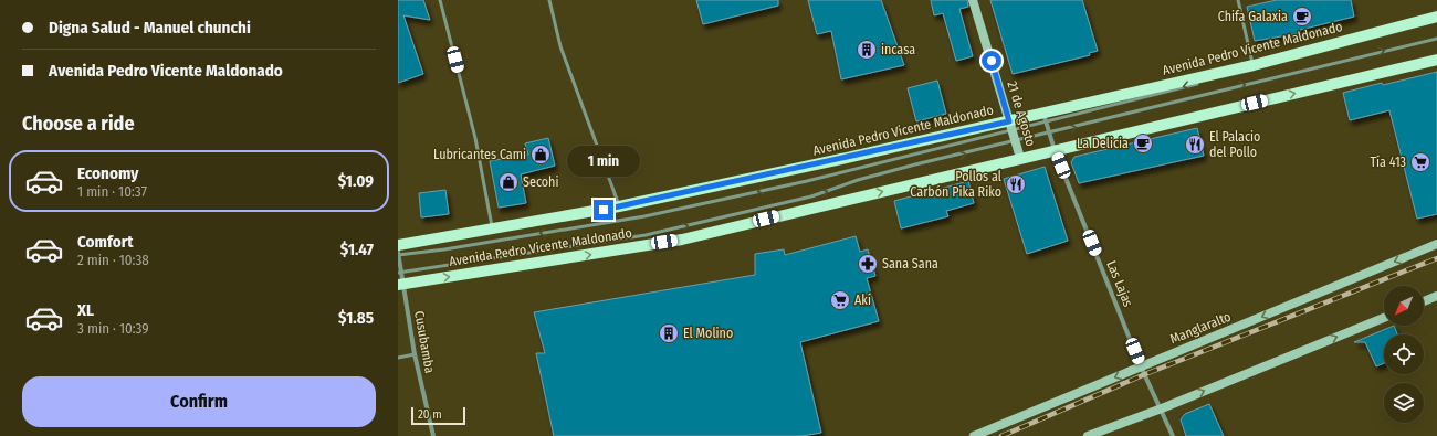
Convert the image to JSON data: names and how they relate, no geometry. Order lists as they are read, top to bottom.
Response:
{
  "streets": {
    "main road": ["Avenida Pedro Vicente Maldonado", "21 de Agosto", "Manglaralto"],
    "street": ["Las Lajas", "Cusubamba"]
  },
  "crossings": [
    ["Avenida Pedro Vicente Maldonado", "21 de Agosto"],
    ["Avenida Pedro Vicente Maldonado", "Las Lajas"],
    ["Avenida Pedro Vicente Maldonado", "Cusubamba"],
    ["Las Lajas", "Manglaralto"]
  ],
  "places": {
    "cafe": ["Chifa Galaxia", "La Delicia"],
    "building": ["incasa", "El Molino"],
    "restaurant": ["El Palacio del Pollo", "Pollos al Carbón Pika Riko"],
    "shop": ["Lubricantes Cami", "Secohi"],
    "supermarket": ["Tía 413", "Akí"],
    "pharmacy": ["Sana Sana"]
  },
  "scale_bar": "20 m",
  "north": "bottom left",
  "page": {
    "banner": ["Digna Salud - Manuel chunchi", "Avenida Pedro Vicente Maldonado"],
    "heading": "Choose a ride",
    "bubble": "1 min",
    "list": [
      {
        "name": "Economy",
        "note": "1 min · 10:37",
        "value": "$1.09"
      },
      {
        "name": "Comfort",
        "note": "2 min · 10:38",
        "value": "$1.47"
      },
      {
        "name": "XL",
        "note": "3 min · 10:39",
        "value": "$1.85"
      }
    ],
    "buttons": "Confirm",
    "scale": "20 m"
  }
}
